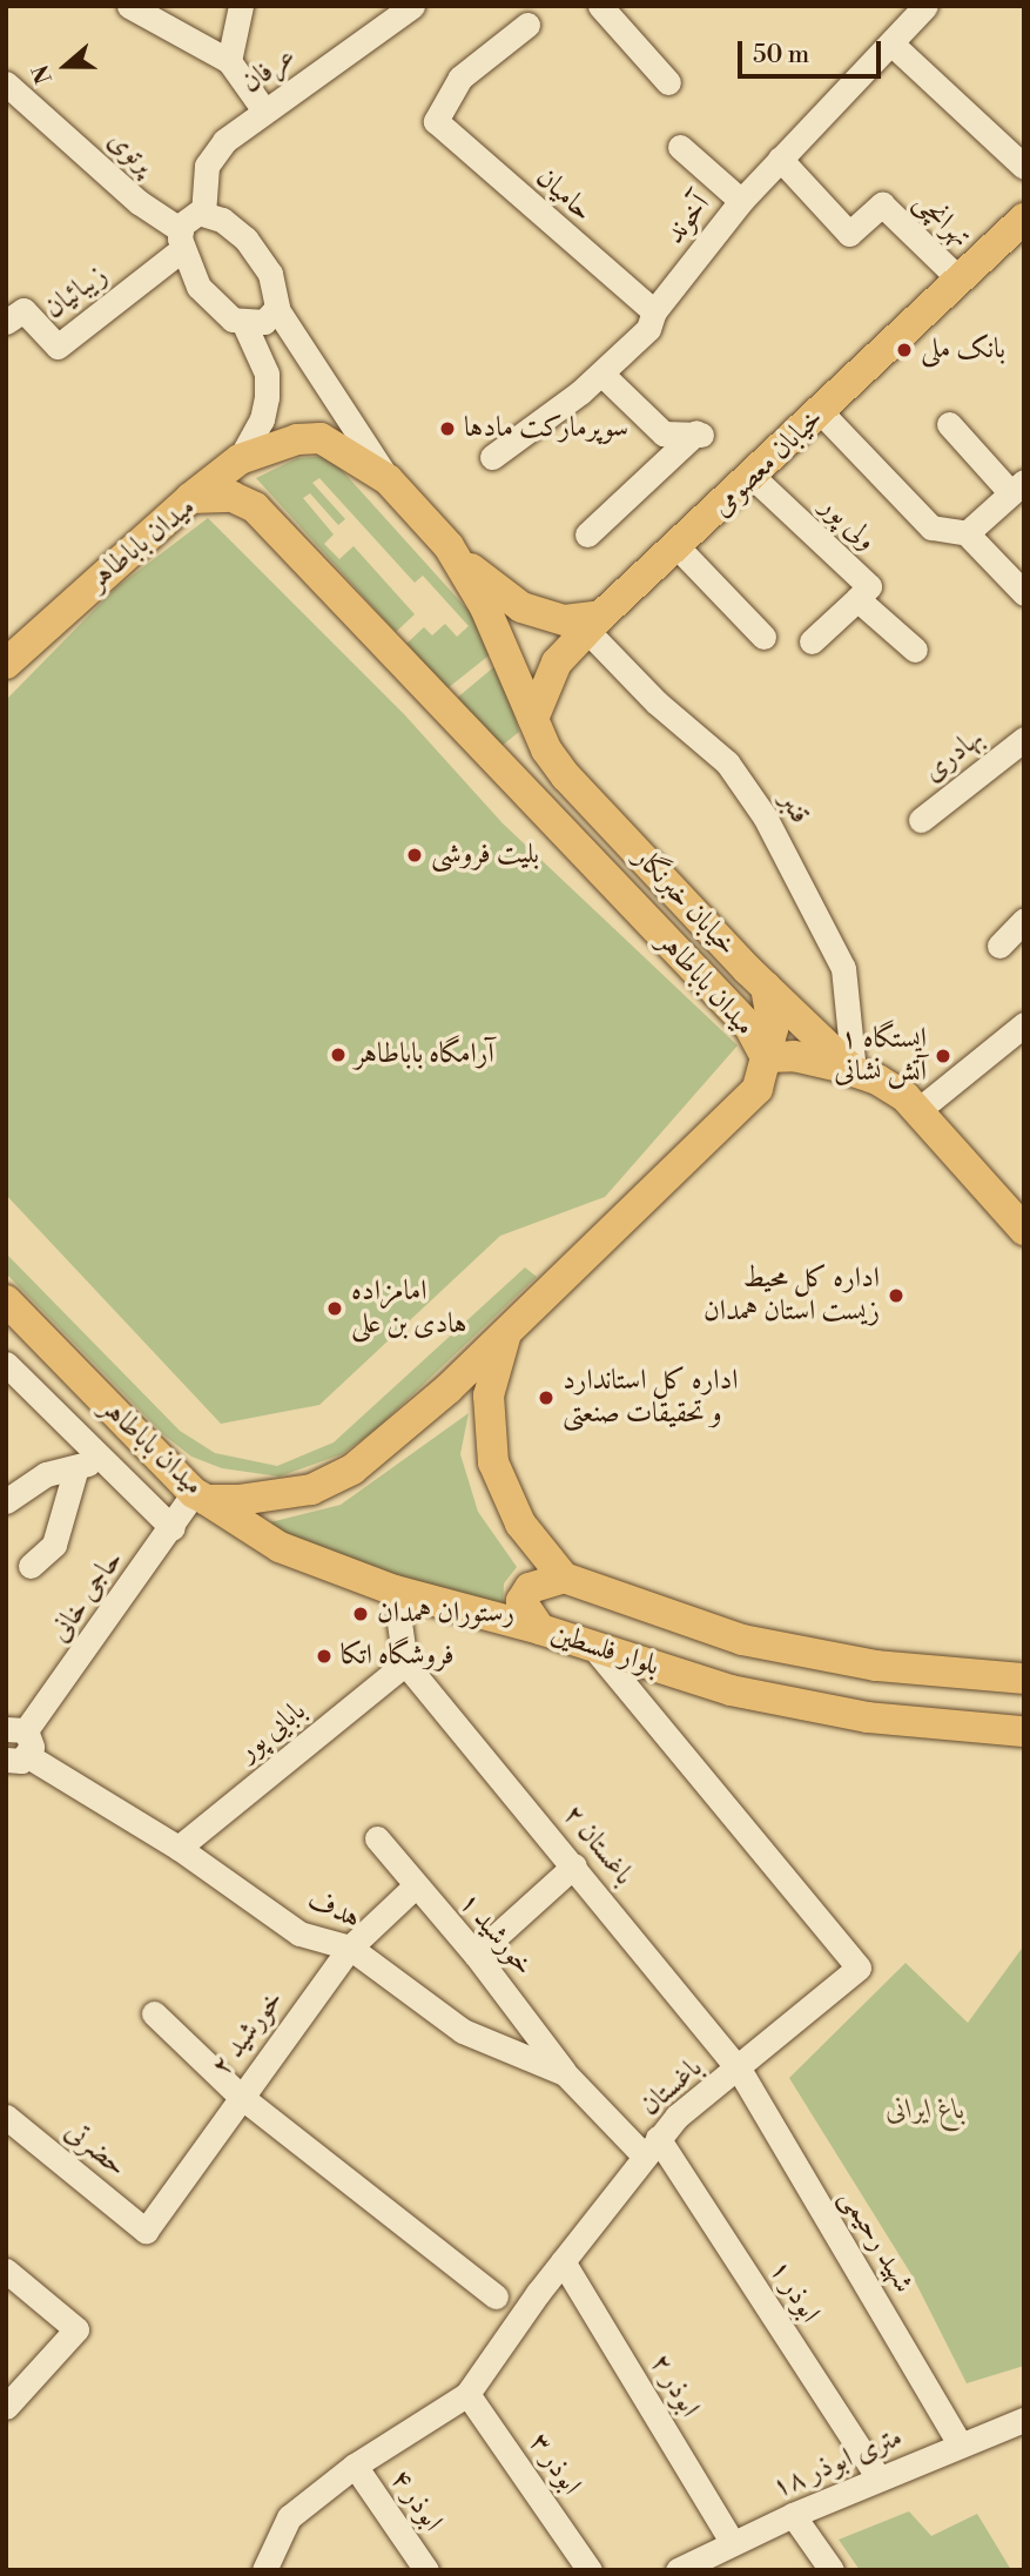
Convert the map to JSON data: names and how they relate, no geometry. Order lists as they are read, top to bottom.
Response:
{
  "streets": {
    "main road": [
      "خیابان معصومی",
      "میدان باباطاهر",
      "خیابان خبرنگار",
      "بلوار فلسطین"
    ],
    "street": [
      "عرفان",
      "پرتوی",
      "حامیان",
      "آخوند",
      "تهرانچی",
      "زیبائیان",
      "ولی پور",
      "بهادری",
      "قنبر",
      "حاجی خانی",
      "بابایی پور",
      "باغستان ۲",
      "هدف",
      "خورشید ۱",
      "خورشید ۲",
      "باغستان",
      "حضرتی",
      "شهید رحیمی",
      "ابوذر ۱",
      "ابوذر ۲",
      "۱۸ متری ابوذر",
      "ابوذر ۳",
      "ابوذر ۴"
    ]
  },
  "crossings": [
    ["پرتوی", "زیبائیان"],
    ["حامیان", "آخوند"],
    ["آخوند", "تهرانچی"],
    ["تهرانچی", "خیابان معصومی"],
    ["خیابان معصومی", "ولی پور"],
    ["خیابان معصومی", "قنبر"],
    ["خیابان معصومی", "خیابان خبرنگار"],
    ["میدان باباطاهر", "خیابان خبرنگار"],
    ["میدان باباطاهر", "حاجی خانی"],
    ["میدان باباطاهر", "بلوار فلسطین"],
    ["قنبر", "خیابان خبرنگار"],
    ["حاجی خانی", "بلوار فلسطین"],
    ["حاجی خانی", "هدف"],
    ["بلوار فلسطین", "باغستان"],
    ["بابایی پور", "باغستان ۲"],
    ["بابایی پور", "هدف"],
    ["باغستان ۲", "باغستان"],
    ["باغستان ۲", "شهید رحیمی"],
    ["هدف", "خورشید ۱"],
    ["هدف", "خورشید ۲"],
    ["هدف", "باغستان"],
    ["هدف", "ابوذر ۱"],
    ["خورشید ۱", "خورشید ۲"],
    ["خورشید ۲", "حضرتی"],
    ["باغستان", "شهید رحیمی"],
    ["باغستان", "ابوذر ۱"],
    ["باغستان", "ابوذر ۲"],
    ["باغستان", "ابوذر ۳"],
    ["باغستان", "ابوذر ۴"],
    ["شهید رحیمی", "۱۸ متری ابوذر"],
    ["ابوذر ۱", "۱۸ متری ابوذر"],
    ["ابوذر ۲", "۱۸ متری ابوذر"]
  ],
  "parks": ["باغ ایرانی"],
  "places": [
    "بانک ملی",
    "سوپرمارکت مادها",
    "بلیت فروشی",
    "آرامگاه باباطاهر",
    "ایستگاه ۱ آتش نشانی",
    "اداره کل محیط زیست استان همدان",
    "امامزاده هادی بن علی",
    "اداره کل استاندارد و تحقیقات صنعتی",
    "رستوران همدان",
    "فروشگاه اتکا"
  ],
  "scale_bar": "50 m",
  "north": "left"
}
